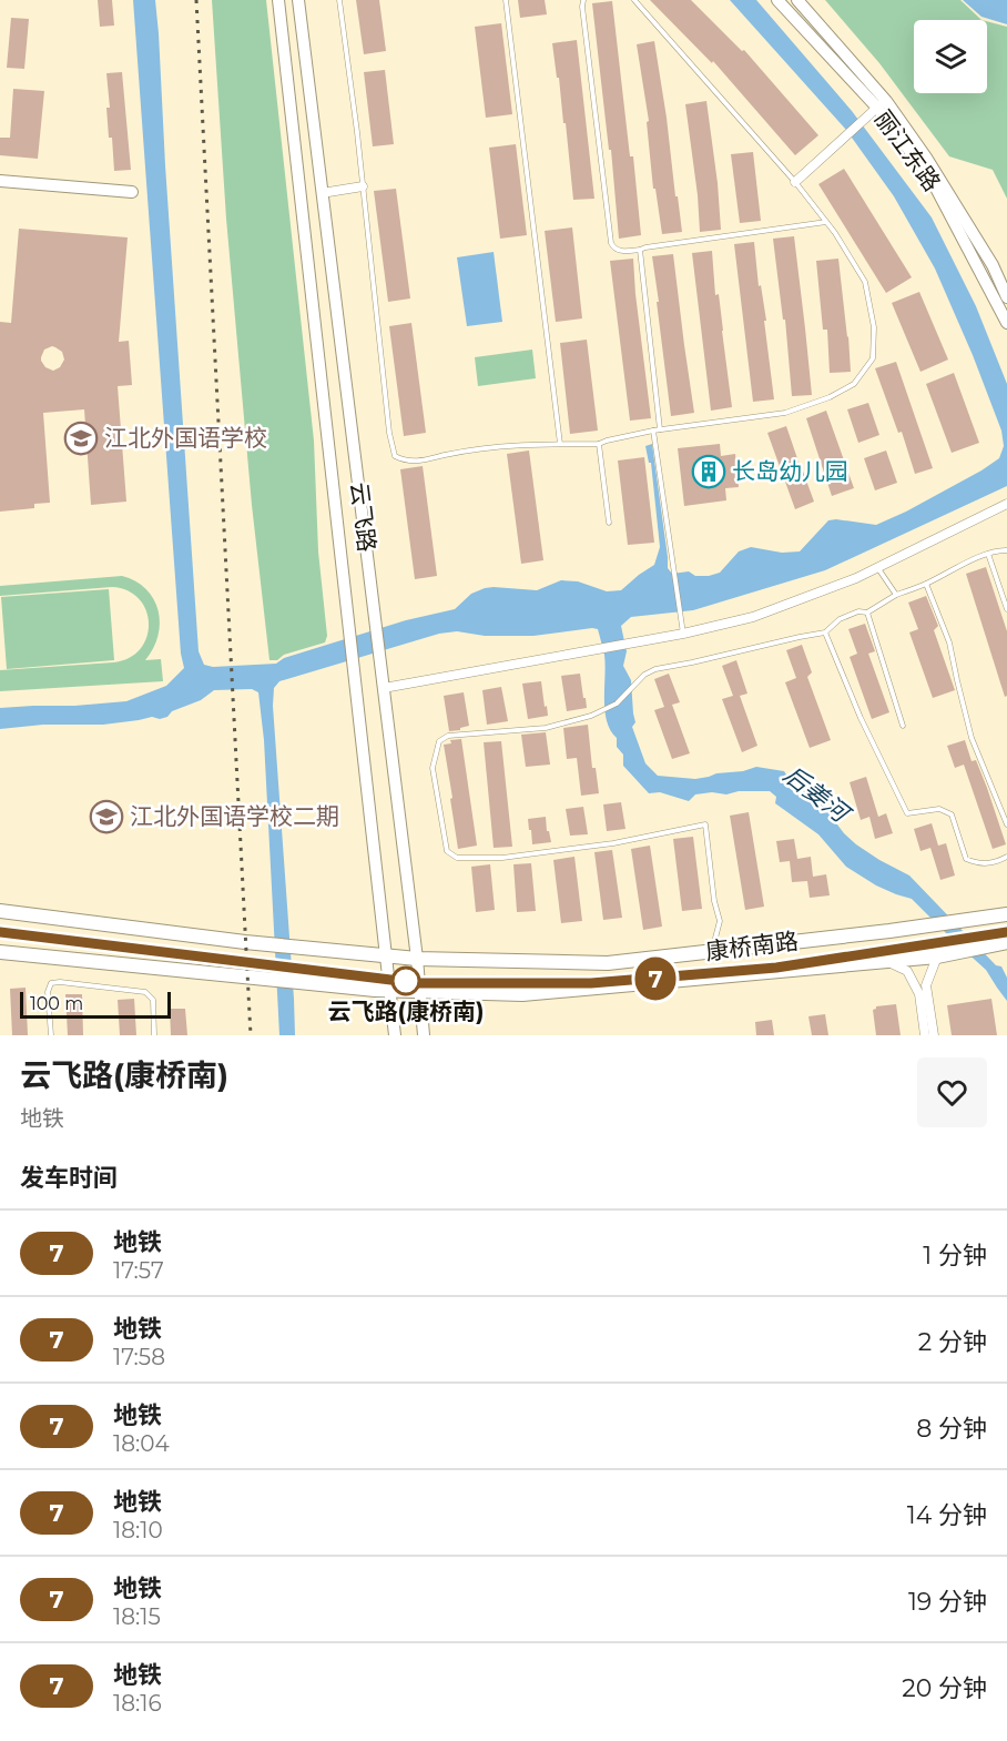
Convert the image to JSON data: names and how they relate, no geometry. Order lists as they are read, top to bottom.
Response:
{
  "streets": {
    "main road": ["丽江东路", "云飞路", "康桥南路"]
  },
  "crossings": [
    ["云飞路", "康桥南路"]
  ],
  "water": ["后姜河"],
  "places": {
    "school or university": ["江北外国语学校", "江北外国语学校二期"],
    "building": ["长岛幼儿园"],
    "other": ["云飞路(康桥南)"]
  },
  "lines": ["metro line 7"],
  "scale_bar": "100 m",
  "page": {
    "on_map": "7",
    "scale": "100 m",
    "heading": [
      ["云飞路(康桥南)", "地铁"],
      "发车时间"
    ],
    "list": [
      {
        "mark": "7",
        "name": "地铁",
        "note": "17:57",
        "value": "1 分钟"
      },
      {
        "mark": "7",
        "name": "地铁",
        "note": "17:58",
        "value": "2 分钟"
      },
      {
        "mark": "7",
        "name": "地铁",
        "note": "18:04",
        "value": "8 分钟"
      },
      {
        "mark": "7",
        "name": "地铁",
        "note": "18:10",
        "value": "14 分钟"
      },
      {
        "mark": "7",
        "name": "地铁",
        "note": "18:15",
        "value": "19 分钟"
      },
      {
        "mark": "7",
        "name": "地铁",
        "note": "18:16",
        "value": "20 分钟"
      }
    ]
  }
}
